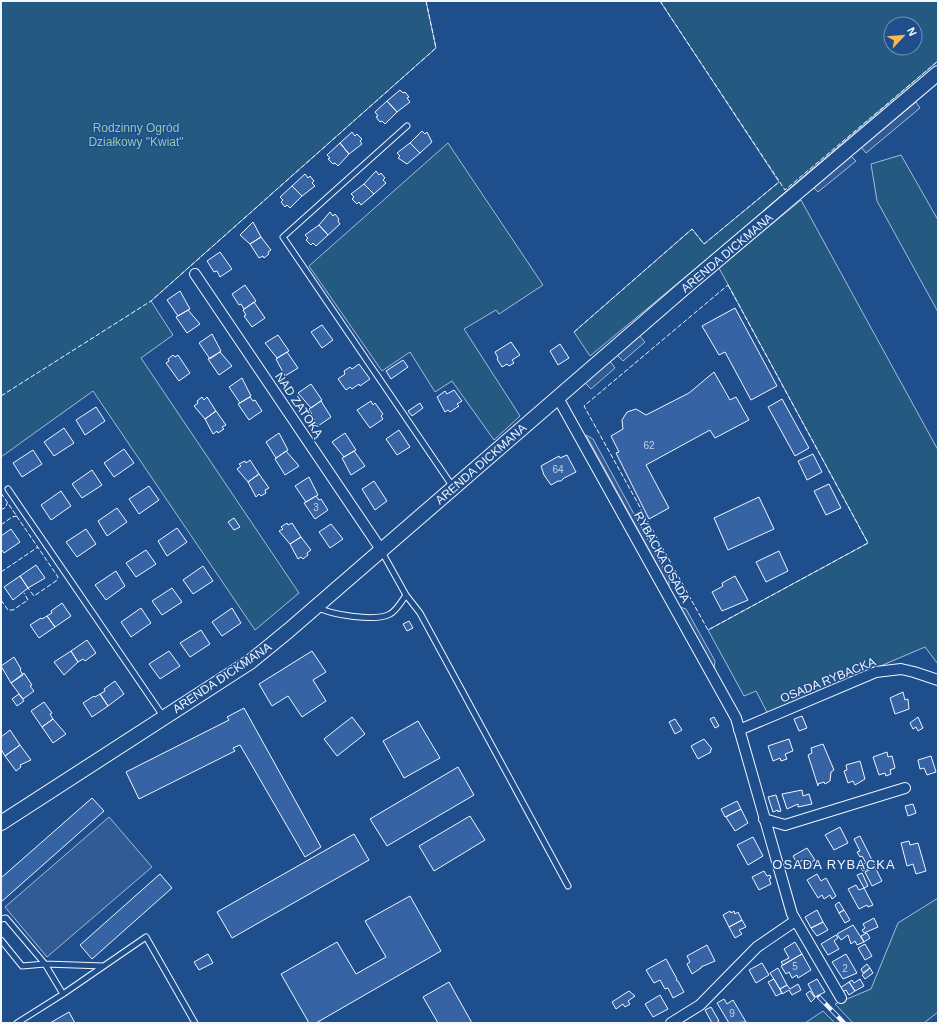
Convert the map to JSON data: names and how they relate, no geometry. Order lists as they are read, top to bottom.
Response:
{
  "streets": {
    "street": [
      "ARENDA DICKMANA",
      "NAD ZATOKĄ",
      "RYBACKA OSADA",
      "OSADA RYBACKA"
    ]
  },
  "crossings": [
    ["ARENDA DICKMANA", "NAD ZATOKĄ"],
    ["ARENDA DICKMANA", "RYBACKA OSADA"],
    ["RYBACKA OSADA", "OSADA RYBACKA"]
  ],
  "districts": ["OSADA RYBACKA"],
  "parks": ["Rodzinny Ogród Działkowy \"Kwiat\""],
  "house_numbers": [
    "62",
    "64",
    "3",
    "5",
    "2",
    "9"
  ],
  "north": "top right"
}
